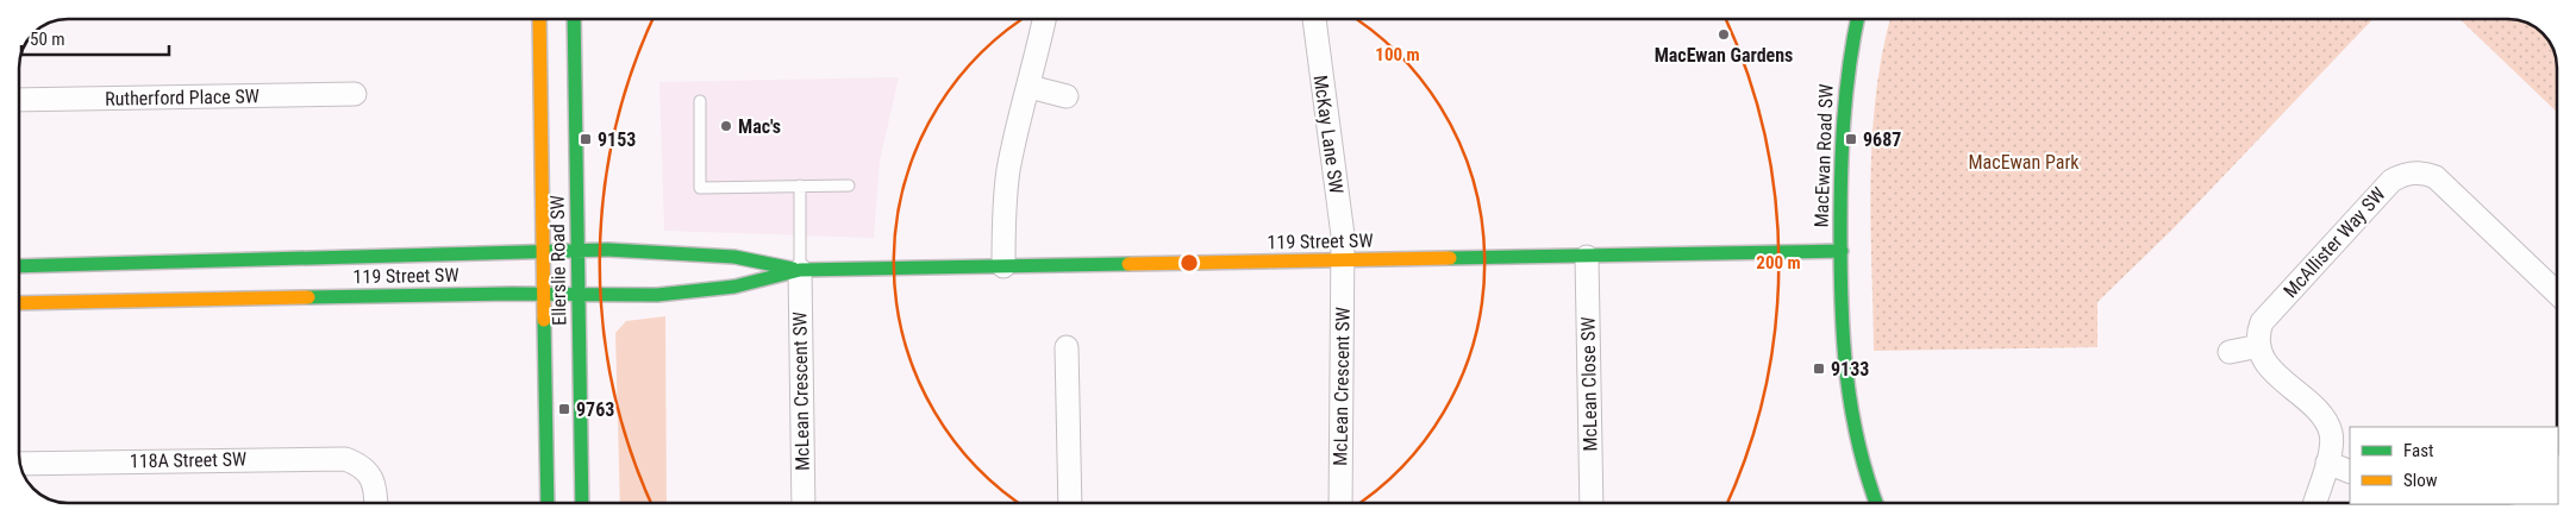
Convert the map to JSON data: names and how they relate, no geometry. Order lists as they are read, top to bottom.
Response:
{
  "streets": {
    "street": [
      "Rutherford Place SW",
      "McKay Lane SW",
      "MacEwan Road SW",
      "119 Street SW",
      "McAllister Way SW",
      "Ellerslie Road SW",
      "McLean Close SW",
      "McLean Crescent SW",
      "118A Street SW"
    ]
  },
  "crossings": [
    ["McKay Lane SW", "119 Street SW"],
    ["McKay Lane SW", "McLean Crescent SW"],
    ["MacEwan Road SW", "119 Street SW"],
    ["119 Street SW", "Ellerslie Road SW"],
    ["119 Street SW", "McLean Close SW"],
    ["119 Street SW", "McLean Crescent SW"]
  ],
  "parks": ["MacEwan Park"],
  "places": {
    "other": ["MacEwan Gardens", "Mac's"],
    "transit": [
      "9153",
      "9687",
      "9133",
      "9763"
    ]
  },
  "legend": ["Fast", "Slow"],
  "scale_bar": "50 m",
  "rings": ["100 m", "200 m"]
}
